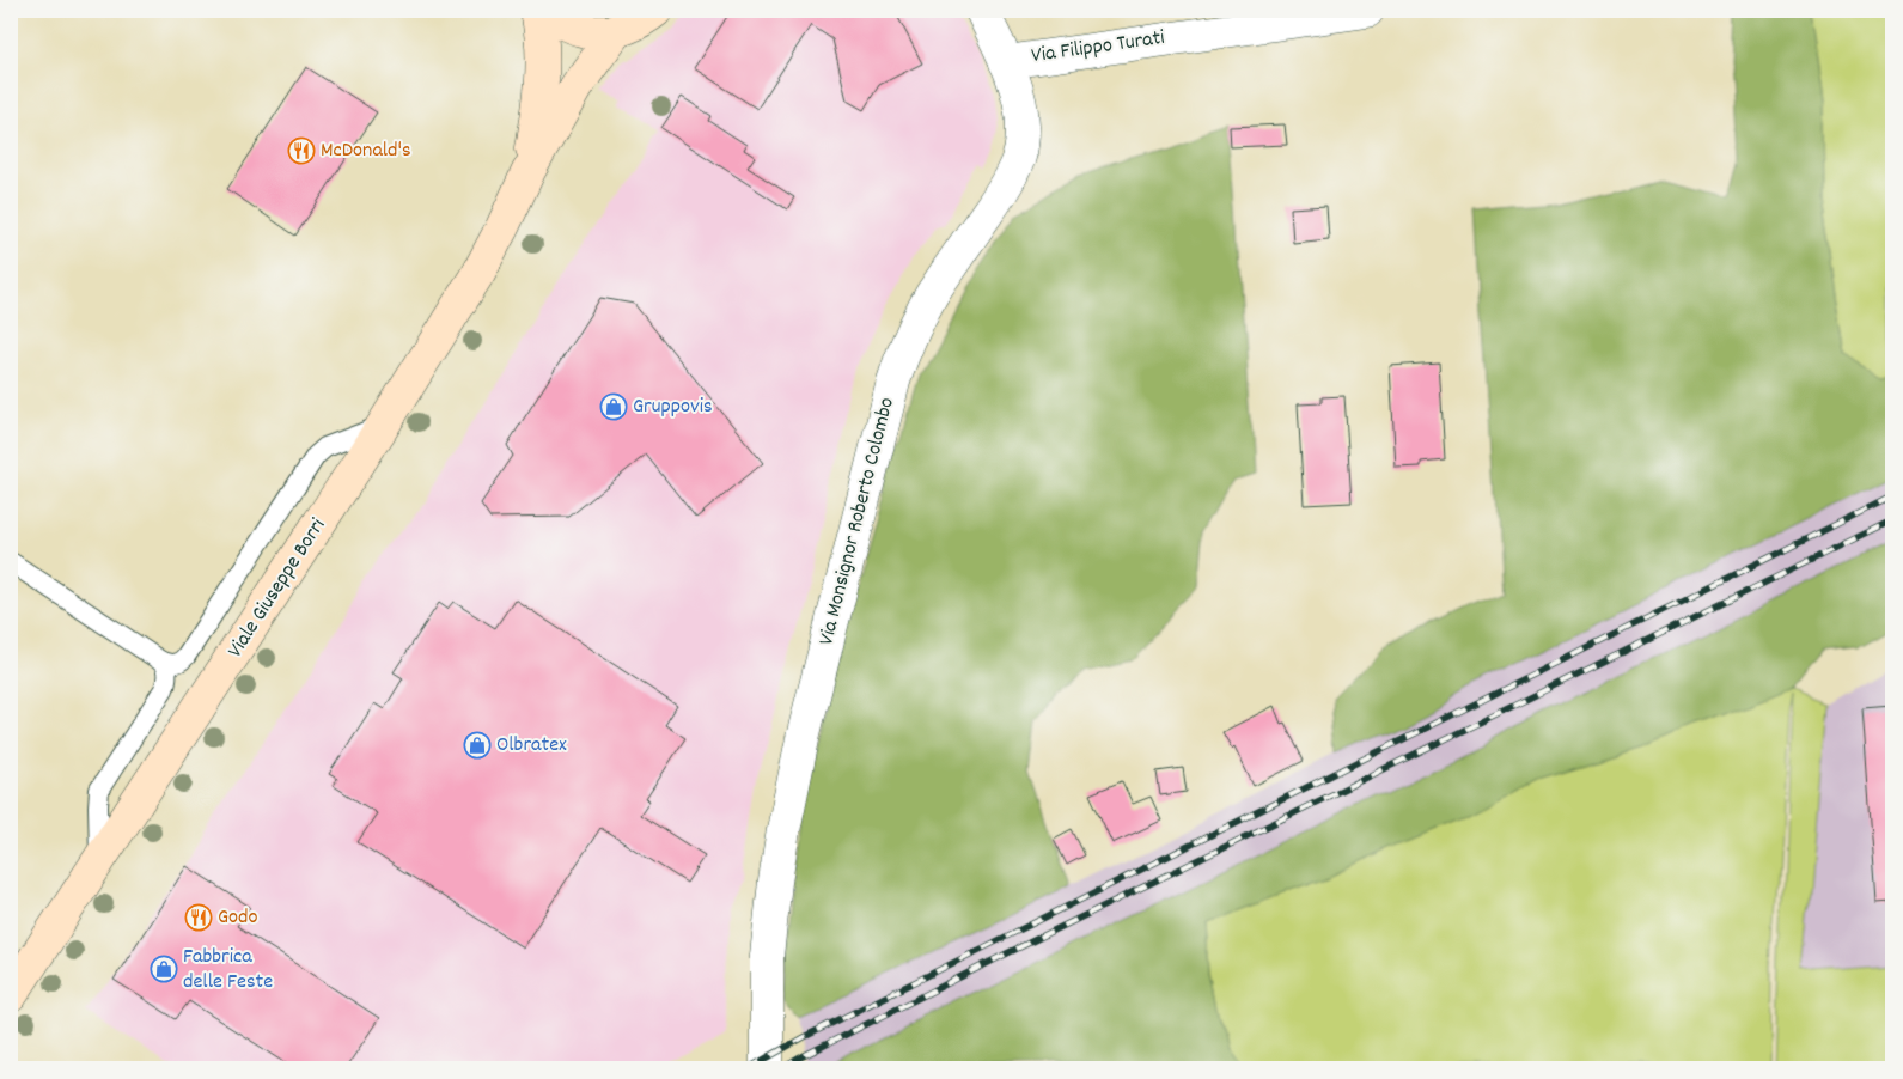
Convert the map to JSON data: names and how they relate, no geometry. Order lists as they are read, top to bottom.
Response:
{
  "streets": {
    "main road": ["Viale Giuseppe Borri"],
    "street": ["Via Filippo Turati", "Via Monsignor Roberto Colombo"]
  },
  "crossings": [
    ["Via Filippo Turati", "Via Monsignor Roberto Colombo"]
  ],
  "places": {
    "restaurant": ["McDonald's", "Godo"],
    "shop": ["Gruppovis", "Olbratex", "Fabbrica delle Feste"]
  }
}
